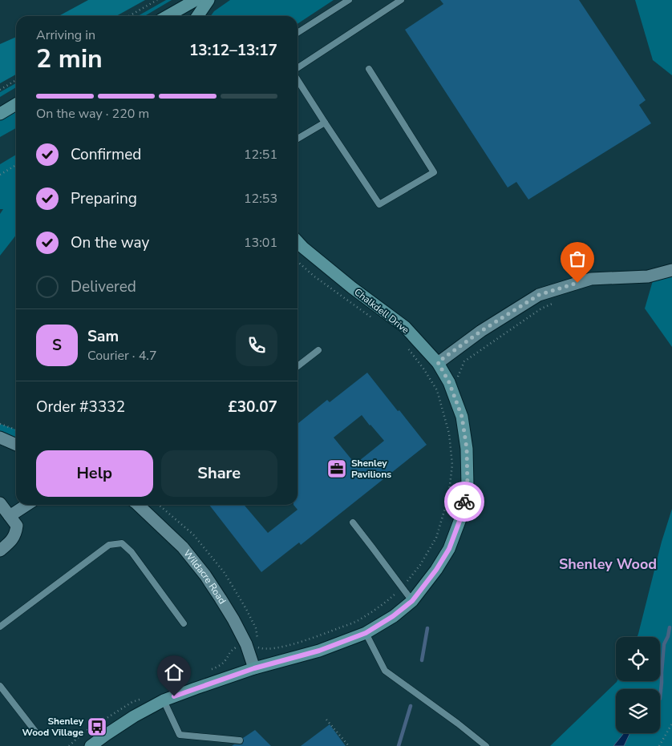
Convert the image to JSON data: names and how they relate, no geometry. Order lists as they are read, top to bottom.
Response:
{
  "streets": {
    "street": ["Chalkdell Drive", "Wildacre Road"]
  },
  "crossings": [
    ["Chalkdell Drive", "Wildacre Road"]
  ],
  "districts": ["Shenley Wood"],
  "places": {
    "office": ["Shenley Pavilions"],
    "bus stop": ["Shenley Wood Village"]
  },
  "page": {
    "heading": ["2 min", "Arriving in", "13:12–13:17"],
    "panel": [
      "Sam",
      "Courier · 4.7",
      "Order #3332",
      "£30.07"
    ],
    "bar": "On the way · 220 m",
    "list": [
      ["Confirmed", "12:51"],
      ["Preparing", "12:53"],
      ["On the way", "13:01"],
      "Delivered"
    ],
    "round": "S",
    "buttons": ["Help", "Share"]
  }
}
